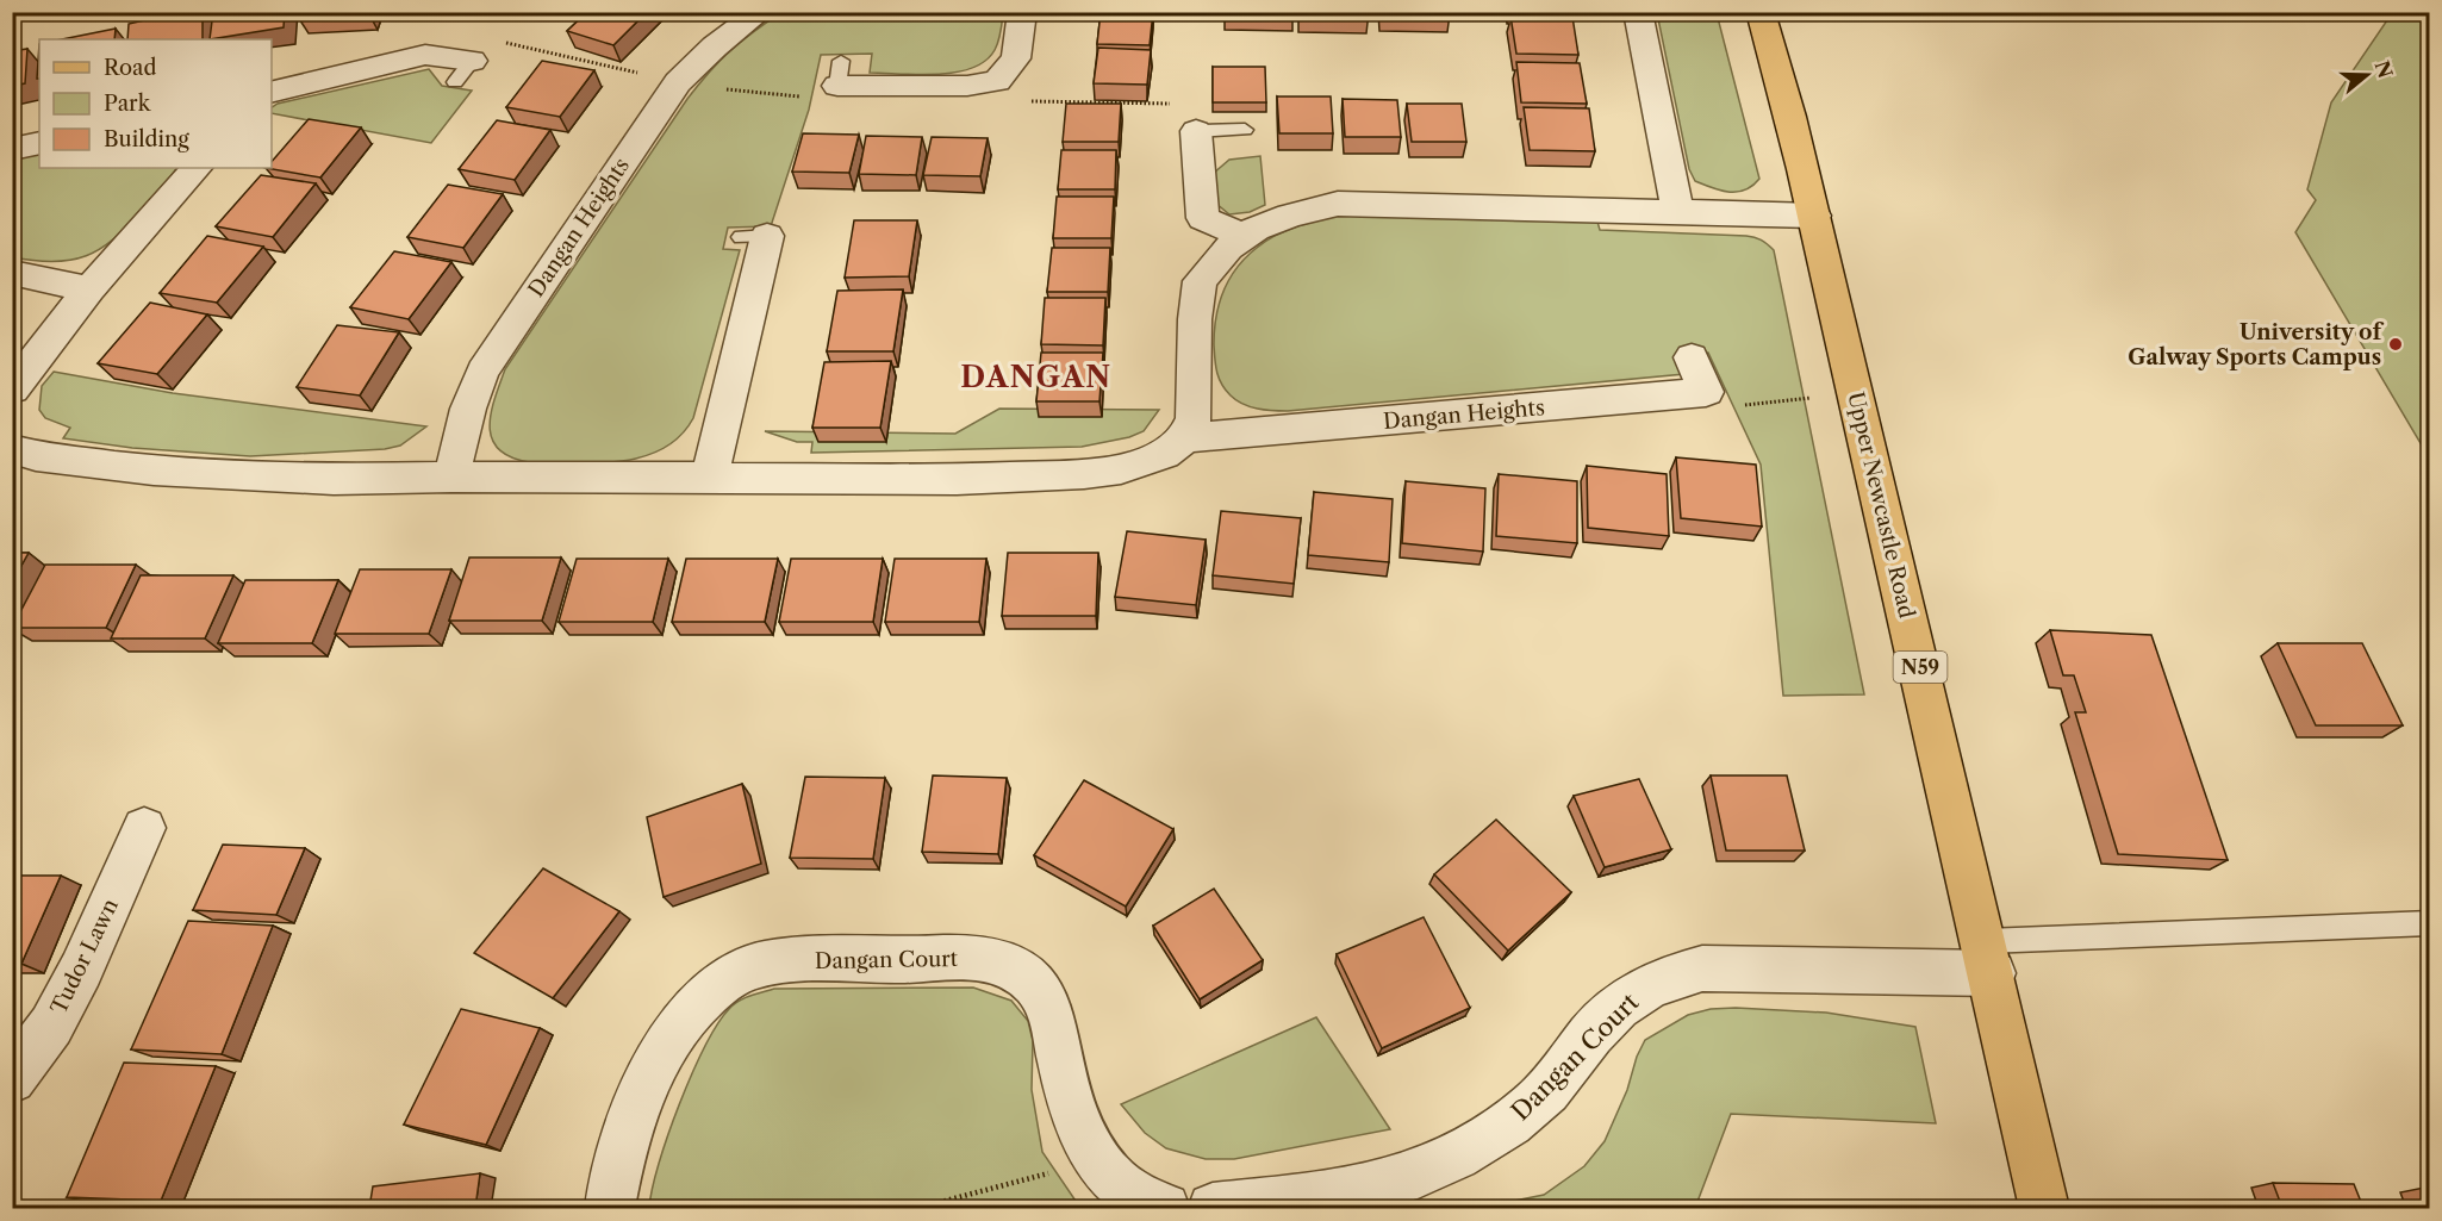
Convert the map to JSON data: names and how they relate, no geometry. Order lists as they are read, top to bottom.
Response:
{
  "streets": {
    "main road": ["Upper Newcastle Road", "N59"],
    "street": ["Dangan Heights", "Tudor Lawn", "Dangan Court"]
  },
  "crossings": [
    ["Upper Newcastle Road", "Dangan Court"]
  ],
  "districts": ["DANGAN"],
  "places": ["University of Galway Sports Campus"],
  "legend": ["Road", "Park", "Building"],
  "north": "right"
}
